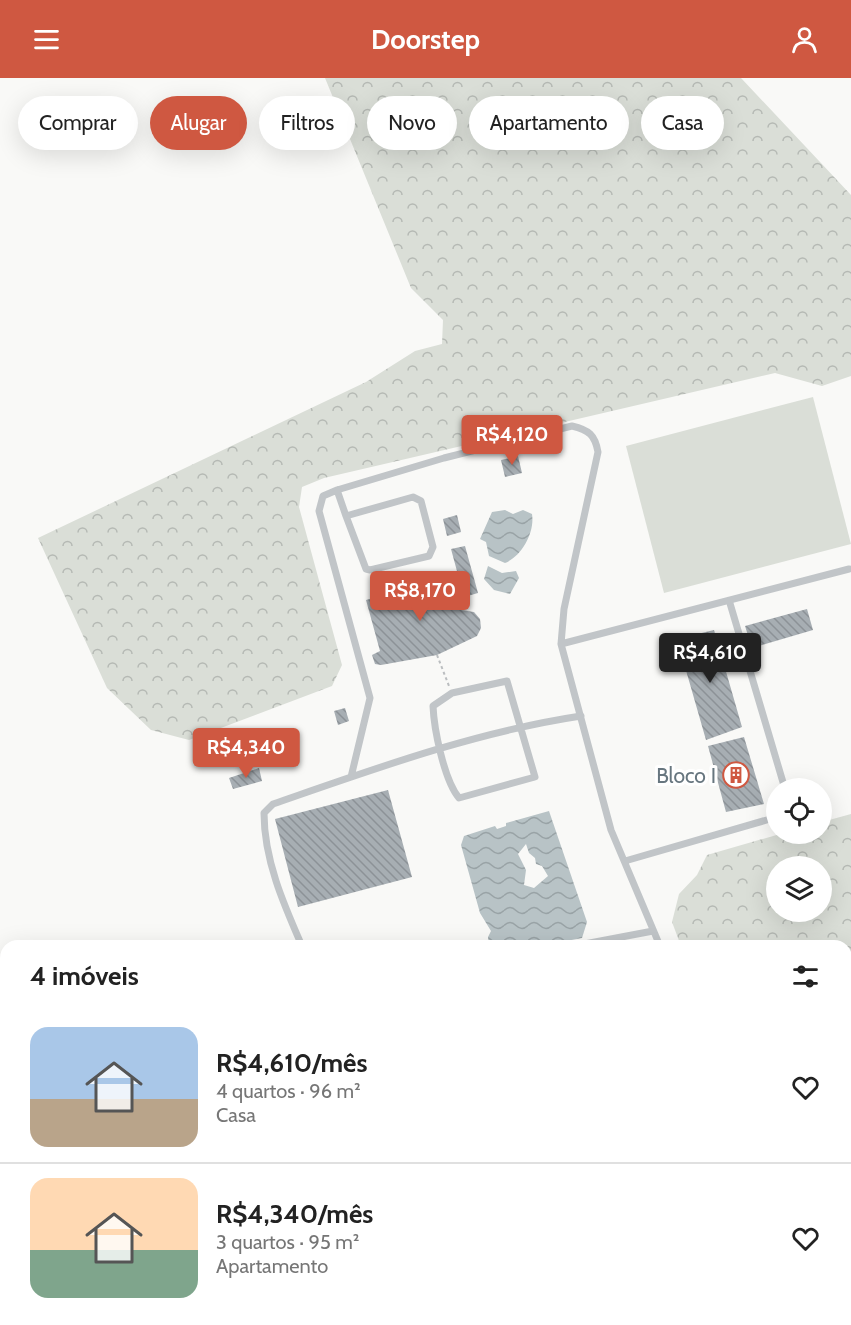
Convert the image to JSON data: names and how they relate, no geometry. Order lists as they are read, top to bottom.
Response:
{
  "places": {
    "building": ["Bloco I"]
  },
  "page": {
    "header": "Doorstep",
    "chip": [
      "Comprar",
      "Alugar",
      "Filtros",
      "Novo",
      "Apartamento",
      "Casa"
    ],
    "price": [
      "R$4,120",
      "R$8,170",
      "R$4,610",
      "R$4,340"
    ],
    "heading": "4 imóveis",
    "list": [
      {
        "name": "R$4,610/mês",
        "note": "4 quartos · 96 m² · Casa"
      },
      {
        "name": "R$4,340/mês",
        "note": "3 quartos · 95 m² · Apartamento"
      }
    ]
  }
}
